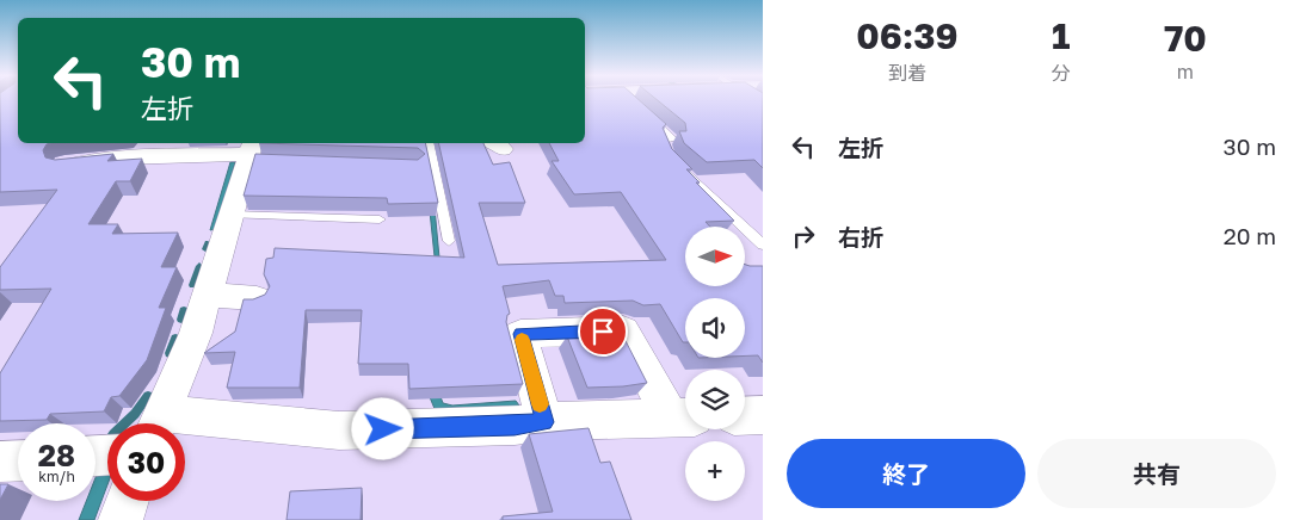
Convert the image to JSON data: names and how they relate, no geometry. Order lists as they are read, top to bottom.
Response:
{
  "north": "right",
  "page": {
    "eta": [
      "06:39",
      "到着",
      "1",
      "分",
      "70",
      "m"
    ],
    "turn": ["30 m", "左折"],
    "list": [
      {
        "name": "左折",
        "value": "30 m"
      },
      {
        "name": "右折",
        "value": "20 m"
      }
    ],
    "map_buttons": "+",
    "speed": "28 km/h",
    "limit": "30",
    "buttons": ["終了", "共有"]
  }
}
